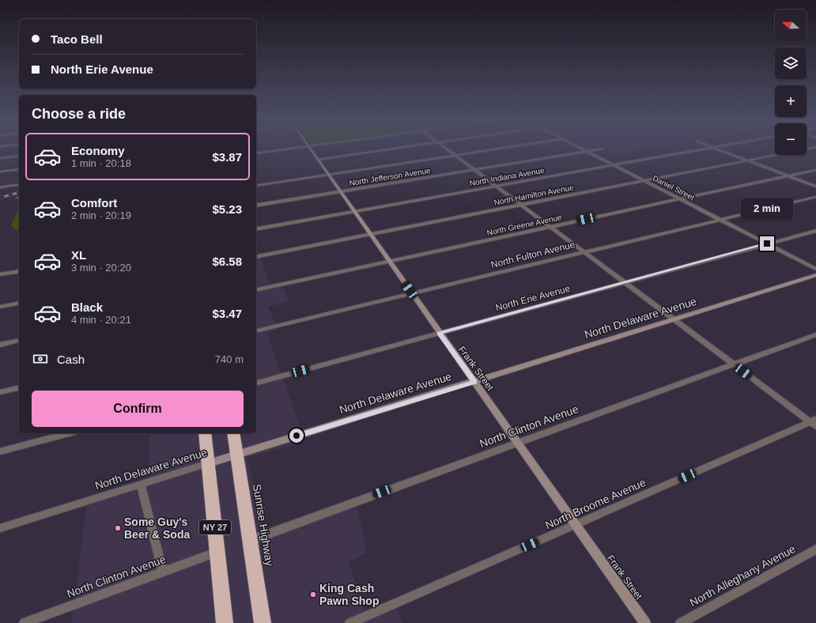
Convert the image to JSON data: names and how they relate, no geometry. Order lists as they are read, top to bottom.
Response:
{
  "streets": {
    "highway": ["Sunrise Highway", "NY 27"],
    "street": [
      "North Jefferson Avenue",
      "North Indiana Avenue",
      "Daniel Street",
      "North Hamilton Avenue",
      "North Greene Avenue",
      "North Fulton Avenue",
      "North Erie Avenue",
      "North Delaware Avenue",
      "Frank Street",
      "North Clinton Avenue",
      "North Broome Avenue",
      "North Alleghany Avenue"
    ]
  },
  "crossings": [
    ["North Jefferson Avenue", "Daniel Street"],
    ["North Jefferson Avenue", "Frank Street"],
    ["North Indiana Avenue", "Daniel Street"],
    ["North Indiana Avenue", "Frank Street"],
    ["Daniel Street", "North Hamilton Avenue"],
    ["Daniel Street", "North Greene Avenue"],
    ["Daniel Street", "North Fulton Avenue"],
    ["Daniel Street", "North Erie Avenue"],
    ["North Hamilton Avenue", "Frank Street"],
    ["North Greene Avenue", "Frank Street"],
    ["North Fulton Avenue", "Frank Street"],
    ["North Erie Avenue", "Frank Street"],
    ["North Delaware Avenue", "Frank Street"],
    ["North Delaware Avenue", "Sunrise Highway"],
    ["North Delaware Avenue", "NY 27"],
    ["Frank Street", "North Clinton Avenue"],
    ["Frank Street", "North Broome Avenue"],
    ["North Clinton Avenue", "Sunrise Highway"],
    ["North Clinton Avenue", "NY 27"]
  ],
  "places": ["Some Guy's Beer & Soda", "King Cash Pawn Shop"],
  "north": "left",
  "page": {
    "map_buttons": ["+", "−"],
    "banner": ["Taco Bell", "North Erie Avenue"],
    "heading": "Choose a ride",
    "list": [
      {
        "name": "Economy",
        "note": "1 min · 20:18",
        "value": "$3.87"
      },
      {
        "name": "Comfort",
        "note": "2 min · 20:19",
        "value": "$5.23"
      },
      {
        "name": "XL",
        "note": "3 min · 20:20",
        "value": "$6.58"
      },
      {
        "name": "Black",
        "note": "4 min · 20:21",
        "value": "$3.47"
      }
    ],
    "bubble": "2 min",
    "pay": ["Cash", "740 m"],
    "buttons": "Confirm"
  }
}
